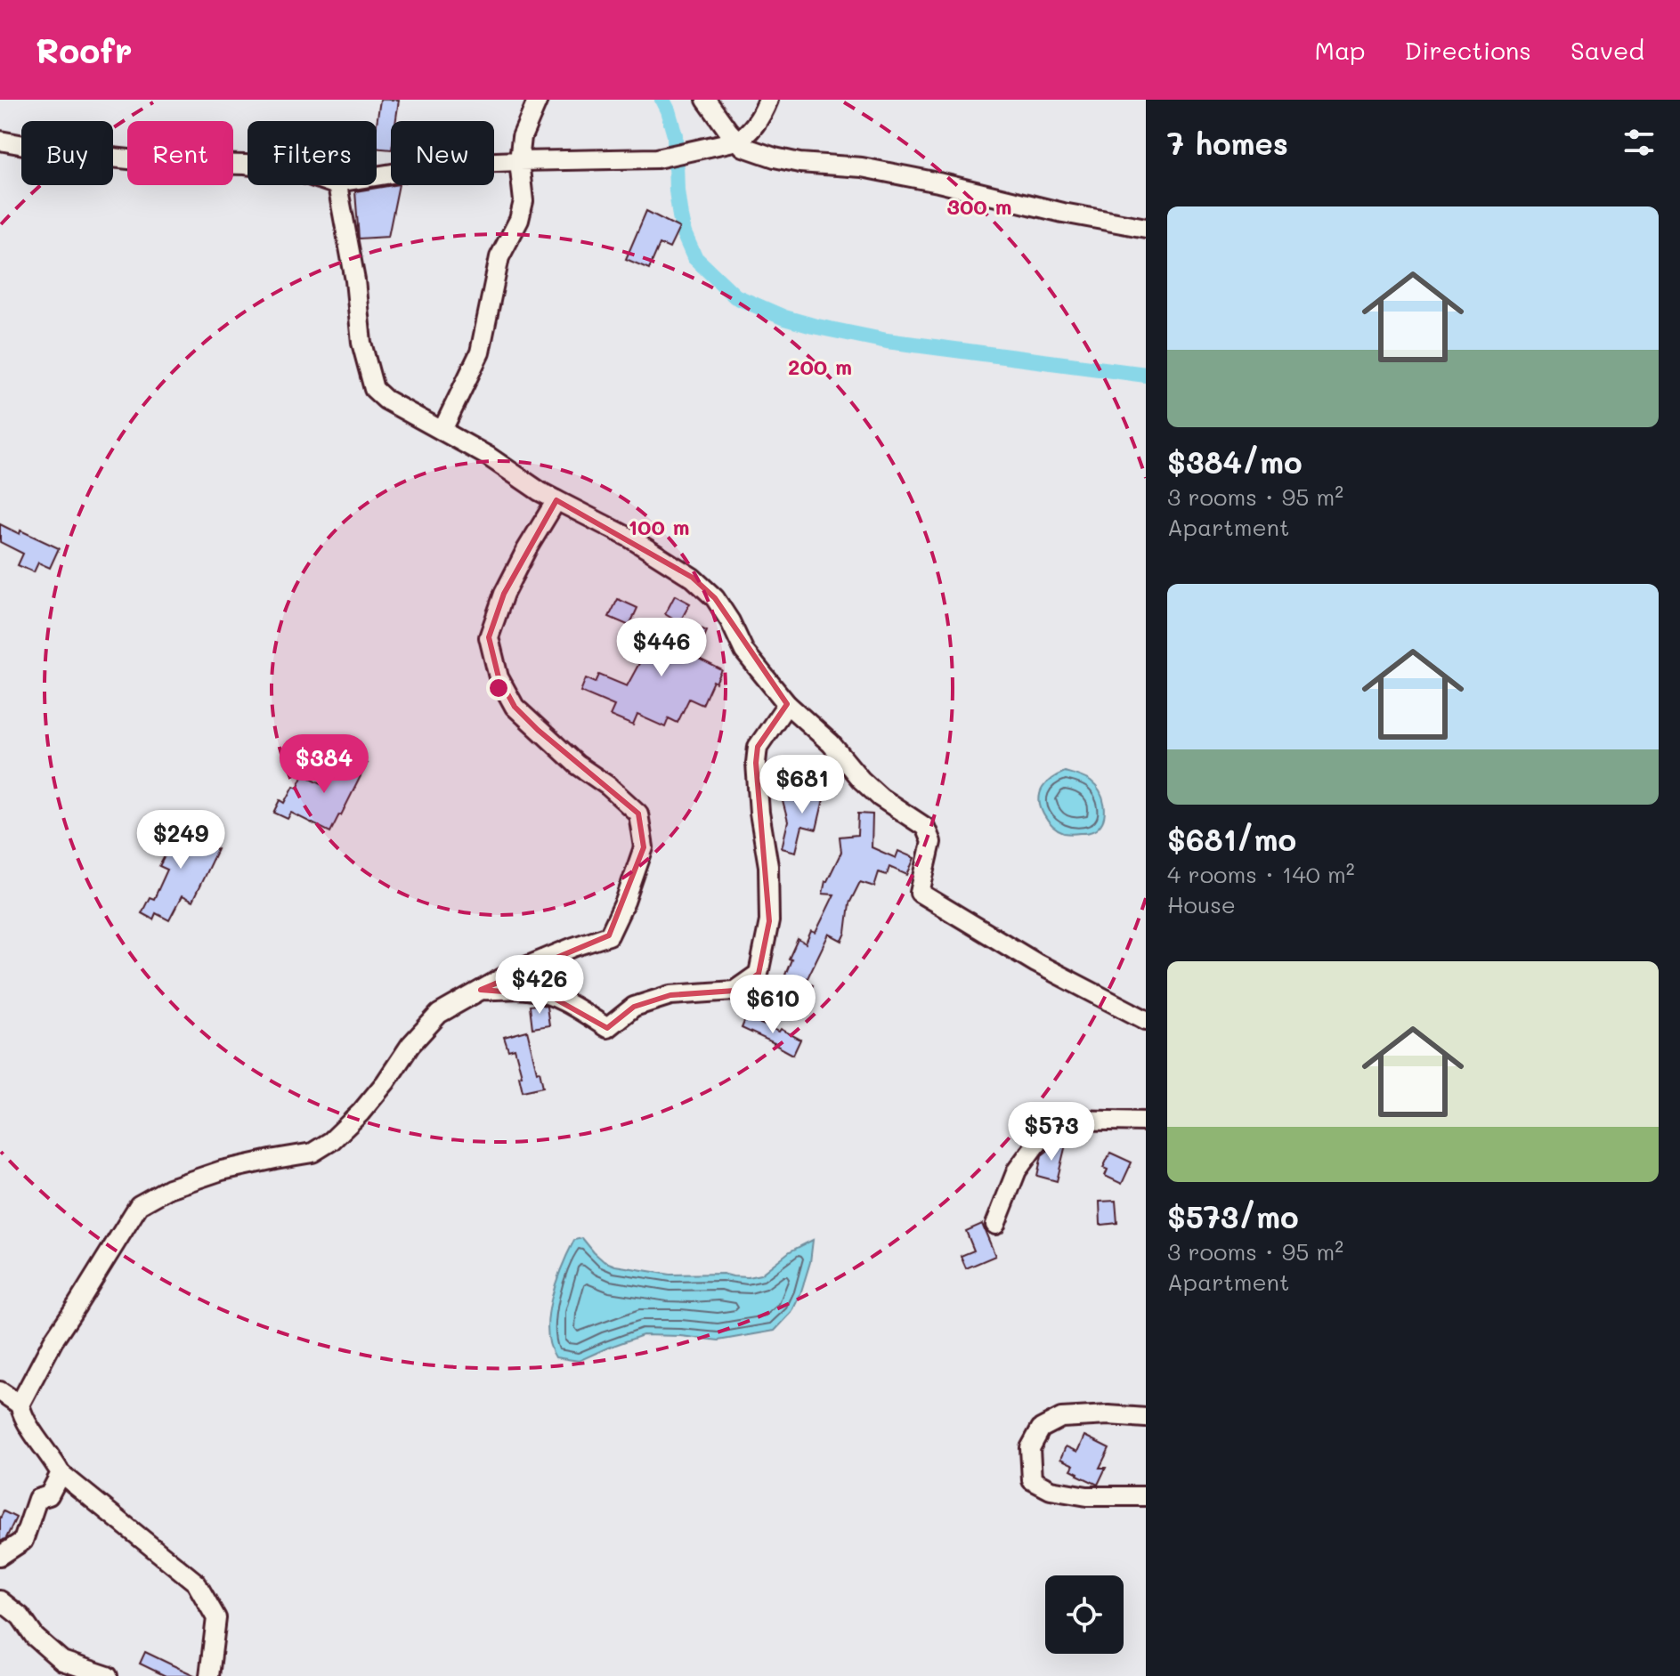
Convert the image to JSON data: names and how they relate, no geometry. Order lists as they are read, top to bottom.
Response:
{
  "page": {
    "header": "Roofr",
    "nav": ["Map", "Directions", "Saved"],
    "heading": "7 homes",
    "chip": [
      "Buy",
      "Rent",
      "Filters",
      "New"
    ],
    "list": [
      {
        "name": "$384/mo",
        "note": "3 rooms · 95 m² · Apartment"
      },
      {
        "name": "$681/mo",
        "note": "4 rooms · 140 m² · House"
      },
      {
        "name": "$573/mo",
        "note": "3 rooms · 95 m² · Apartment"
      }
    ],
    "price": [
      "$446",
      "$384",
      "$681",
      "$249",
      "$426",
      "$610",
      "$573"
    ]
  },
  "rings": ["300 m", "200 m", "100 m"]
}
